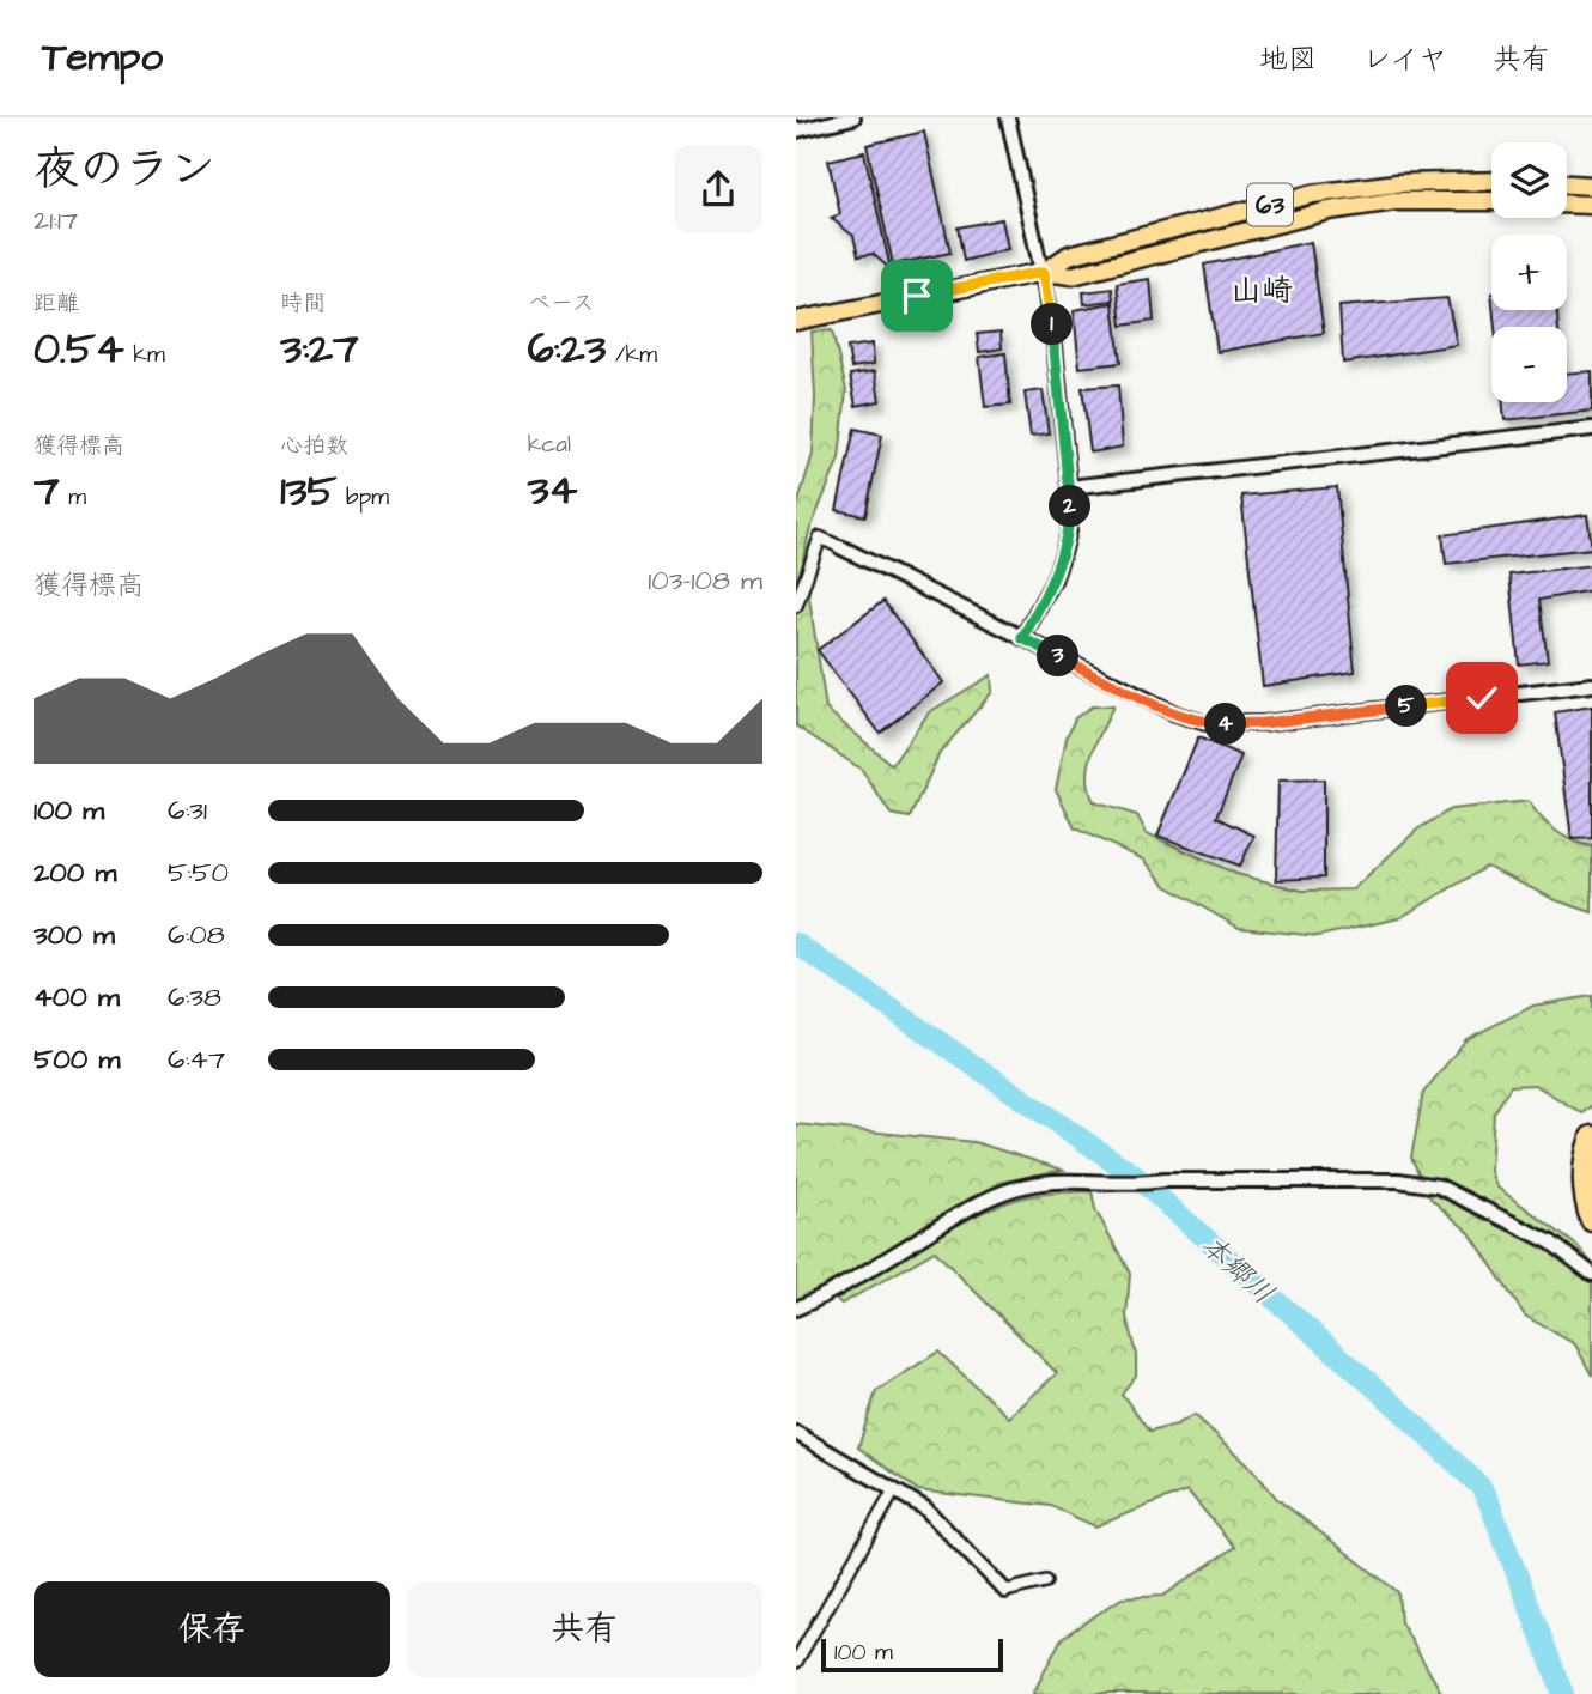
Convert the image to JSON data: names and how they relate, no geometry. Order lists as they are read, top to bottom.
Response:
{
  "streets": {
    "main road": ["63"]
  },
  "districts": ["山崎"],
  "water": ["本郷川"],
  "scale_bar": "100 m",
  "page": {
    "header": "Tempo",
    "nav": ["地図", "レイヤ", "共有"],
    "heading": ["夜のラン", "21:17"],
    "map_buttons": ["+", "−"],
    "stats": [
      ["距離", "0.54 km"],
      ["時間", "3:27"],
      ["ペース", "6:23 /km"],
      ["獲得標高", "7 m"],
      ["心拍数", "135 bpm"],
      ["kcal", "34"]
    ],
    "pins": [
      "1",
      "2",
      "3",
      "5",
      "4"
    ],
    "chart": ["獲得標高", "103–108 m"],
    "list": [
      {
        "name": "100 m",
        "note": "6:31"
      },
      {
        "name": "200 m",
        "note": "5:50"
      },
      {
        "name": "300 m",
        "note": "6:08"
      },
      {
        "name": "400 m",
        "note": "6:38"
      },
      {
        "name": "500 m",
        "note": "6:47"
      }
    ],
    "buttons": ["保存", "共有"],
    "scale": "100 m"
  }
}
